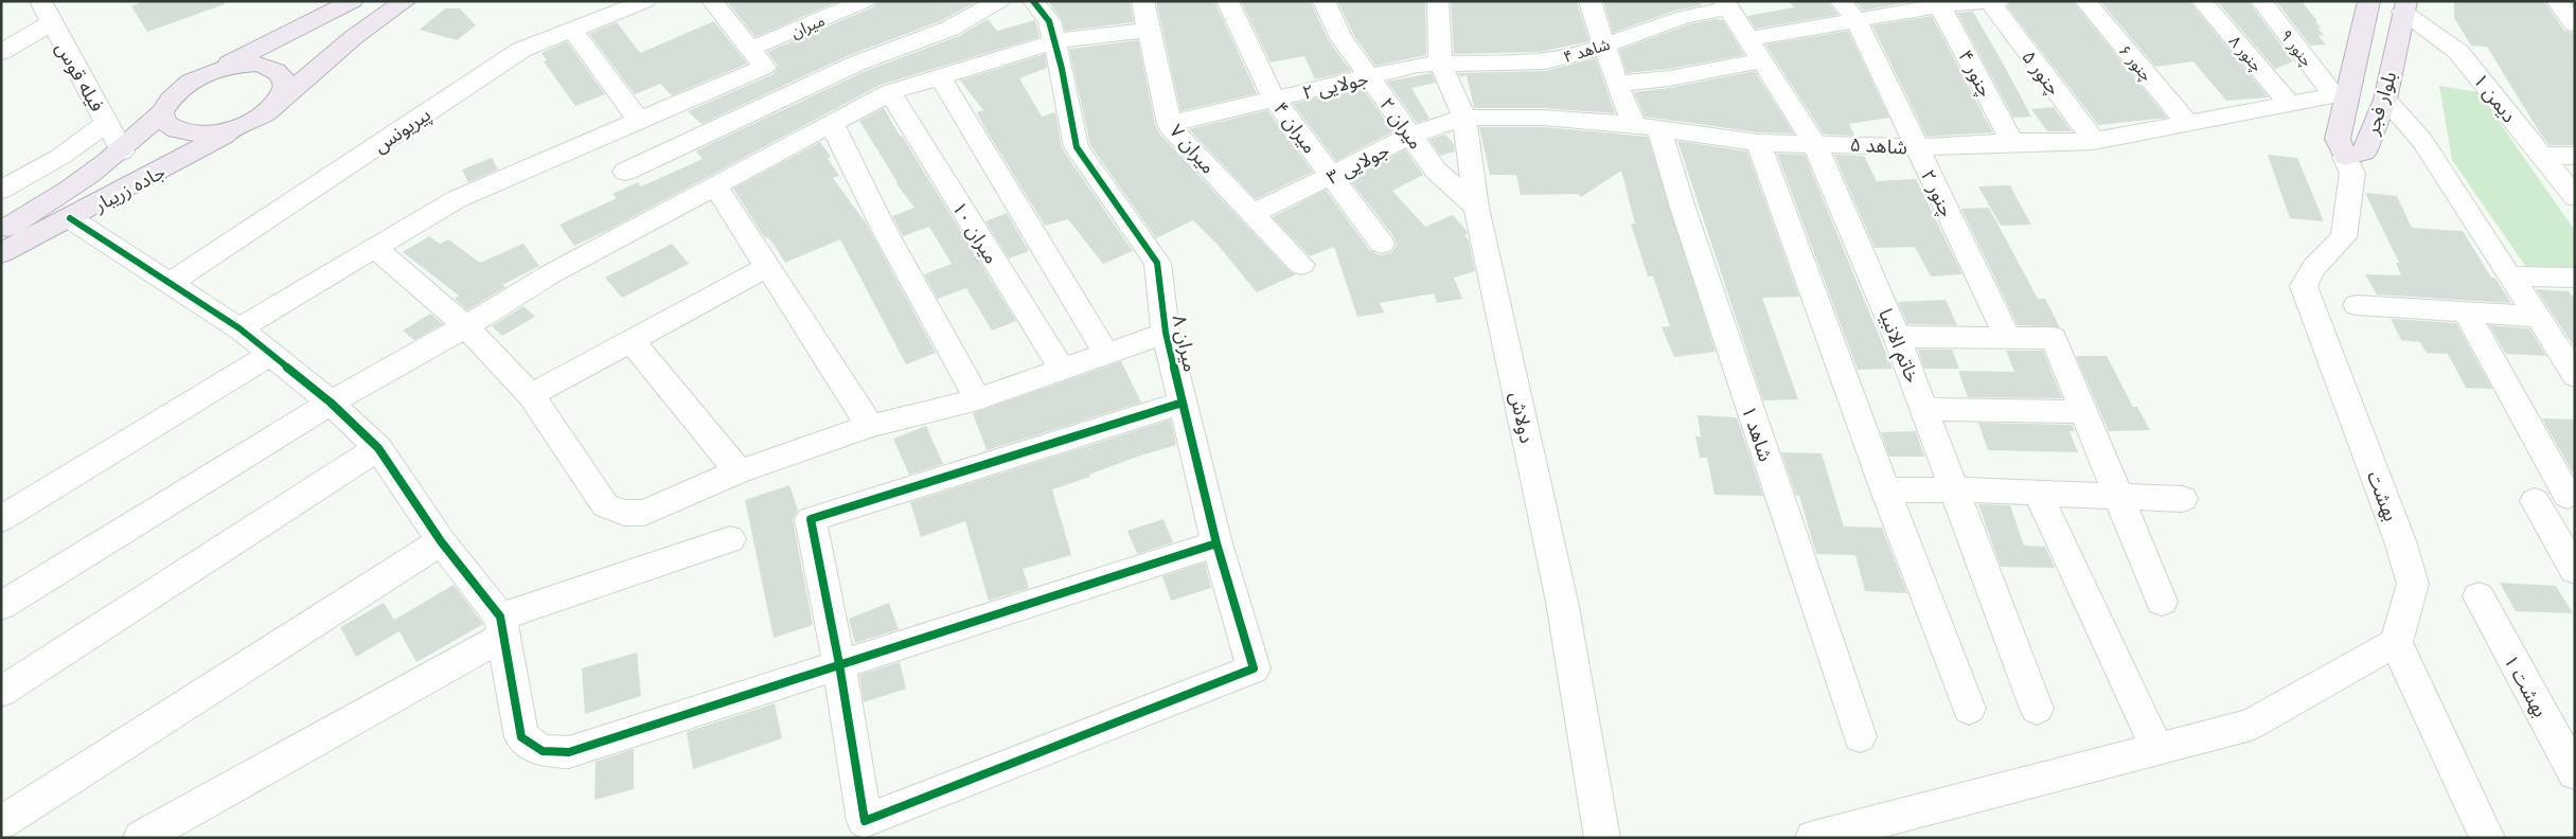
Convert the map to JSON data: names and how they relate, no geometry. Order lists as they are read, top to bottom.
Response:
{
  "streets": {
    "main road": ["بلوار فجر", "جاده زریبار"],
    "street": [
      "میران",
      "چنور ۹",
      "شاهد ۴",
      "چنور ۸",
      "چنور ۶",
      "چنور ۵",
      "چنور ۴",
      "فیله قوس",
      "جولایی ۲",
      "دیمن ۱",
      "میران ۲",
      "میران ۴",
      "پیریونس",
      "شاهد ۵",
      "میران ۷",
      "جولایی ۳",
      "چنور ۲",
      "میران ۱۰",
      "میران ۸",
      "خاتم الانبیا",
      "دولاش",
      "شاهد ۱",
      "بهشت",
      "بهشت ۱"
    ]
  },
  "crossings": [
    ["چنور ۹", "بلوار فجر"],
    ["چنور ۹", "شاهد ۵"],
    ["شاهد ۴", "جولایی ۲"],
    ["شاهد ۴", "خاتم الانبیا"],
    ["شاهد ۴", "دولاش"],
    ["شاهد ۴", "شاهد ۱"],
    ["چنور ۸", "شاهد ۵"],
    ["چنور ۶", "شاهد ۵"],
    ["چنور ۵", "شاهد ۵"],
    ["چنور ۴", "شاهد ۵"],
    ["فیله قوس", "جاده زریبار"],
    ["جولایی ۲", "میران ۲"],
    ["جولایی ۲", "میران ۴"],
    ["جولایی ۲", "میران ۷"],
    ["جولایی ۲", "دولاش"],
    ["دیمن ۱", "بلوار فجر"],
    ["بلوار فجر", "شاهد ۵"],
    ["بلوار فجر", "بهشت"],
    ["میران ۲", "جولایی ۳"],
    ["میران ۲", "دولاش"],
    ["میران ۴", "جولایی ۳"],
    ["شاهد ۵", "جولایی ۳"],
    ["شاهد ۵", "چنور ۲"],
    ["شاهد ۵", "خاتم الانبیا"],
    ["شاهد ۵", "دولاش"],
    ["شاهد ۵", "شاهد ۱"],
    ["میران ۷", "جولایی ۳"],
    ["جولایی ۳", "دولاش"]
  ]
}
